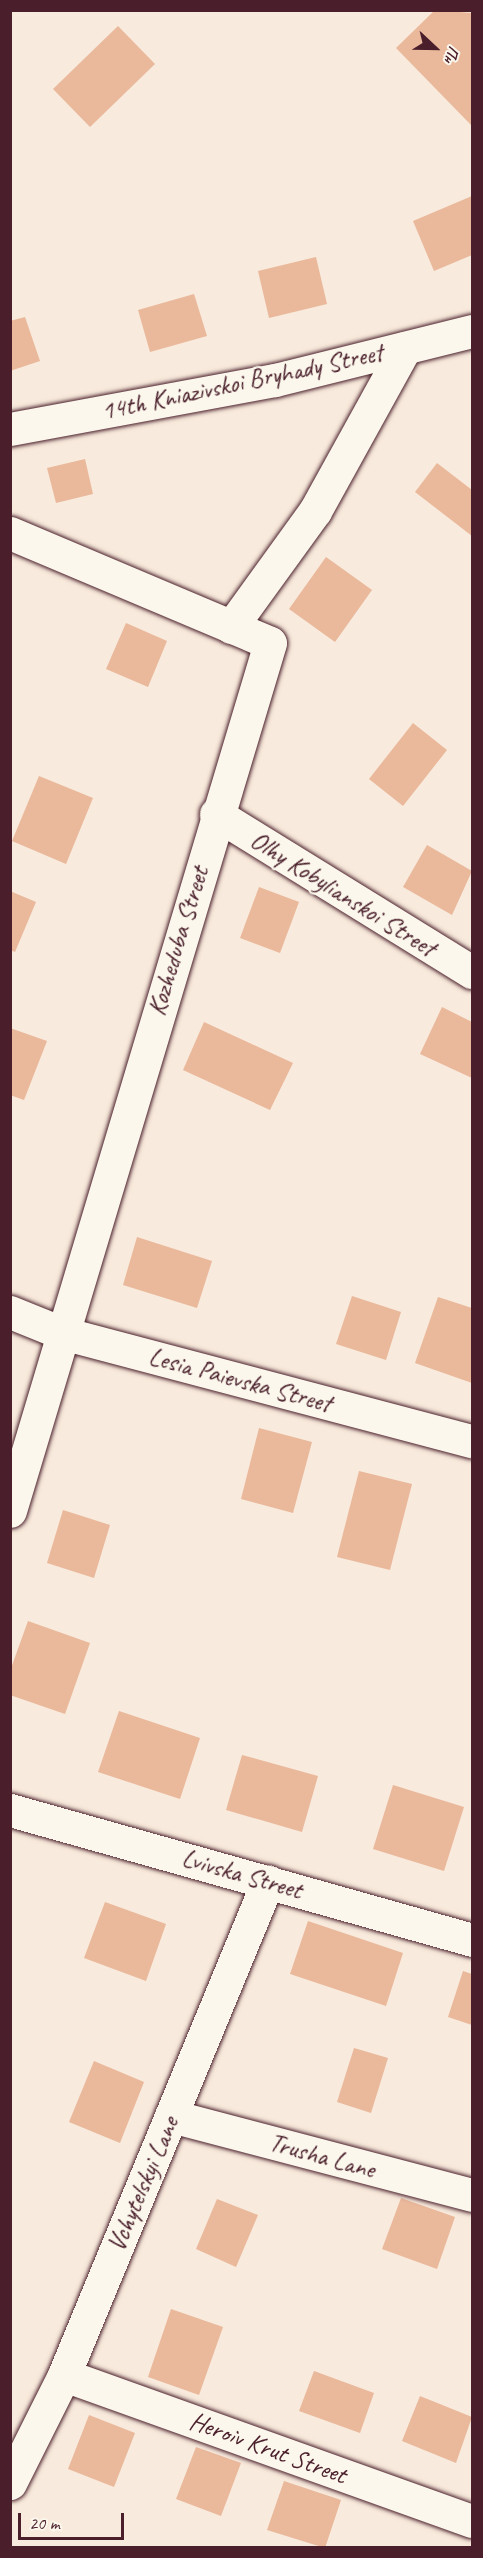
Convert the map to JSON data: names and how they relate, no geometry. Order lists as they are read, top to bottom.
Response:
{
  "streets": {
    "street": [
      "14th Kniazivskoi Bryhady Street",
      "Olhy Kobylianskoi Street",
      "Kozheduba Street",
      "Lesia Paievska Street",
      "Lvivska Street",
      "Trusha Lane",
      "Vchytelskyi Lane",
      "Heroiv Krut Street"
    ]
  },
  "crossings": [
    ["Olhy Kobylianskoi Street", "Kozheduba Street"],
    ["Kozheduba Street", "Lesia Paievska Street"],
    ["Lvivska Street", "Vchytelskyi Lane"],
    ["Trusha Lane", "Vchytelskyi Lane"],
    ["Vchytelskyi Lane", "Heroiv Krut Street"]
  ],
  "scale_bar": "20 m",
  "north": "right"
}
